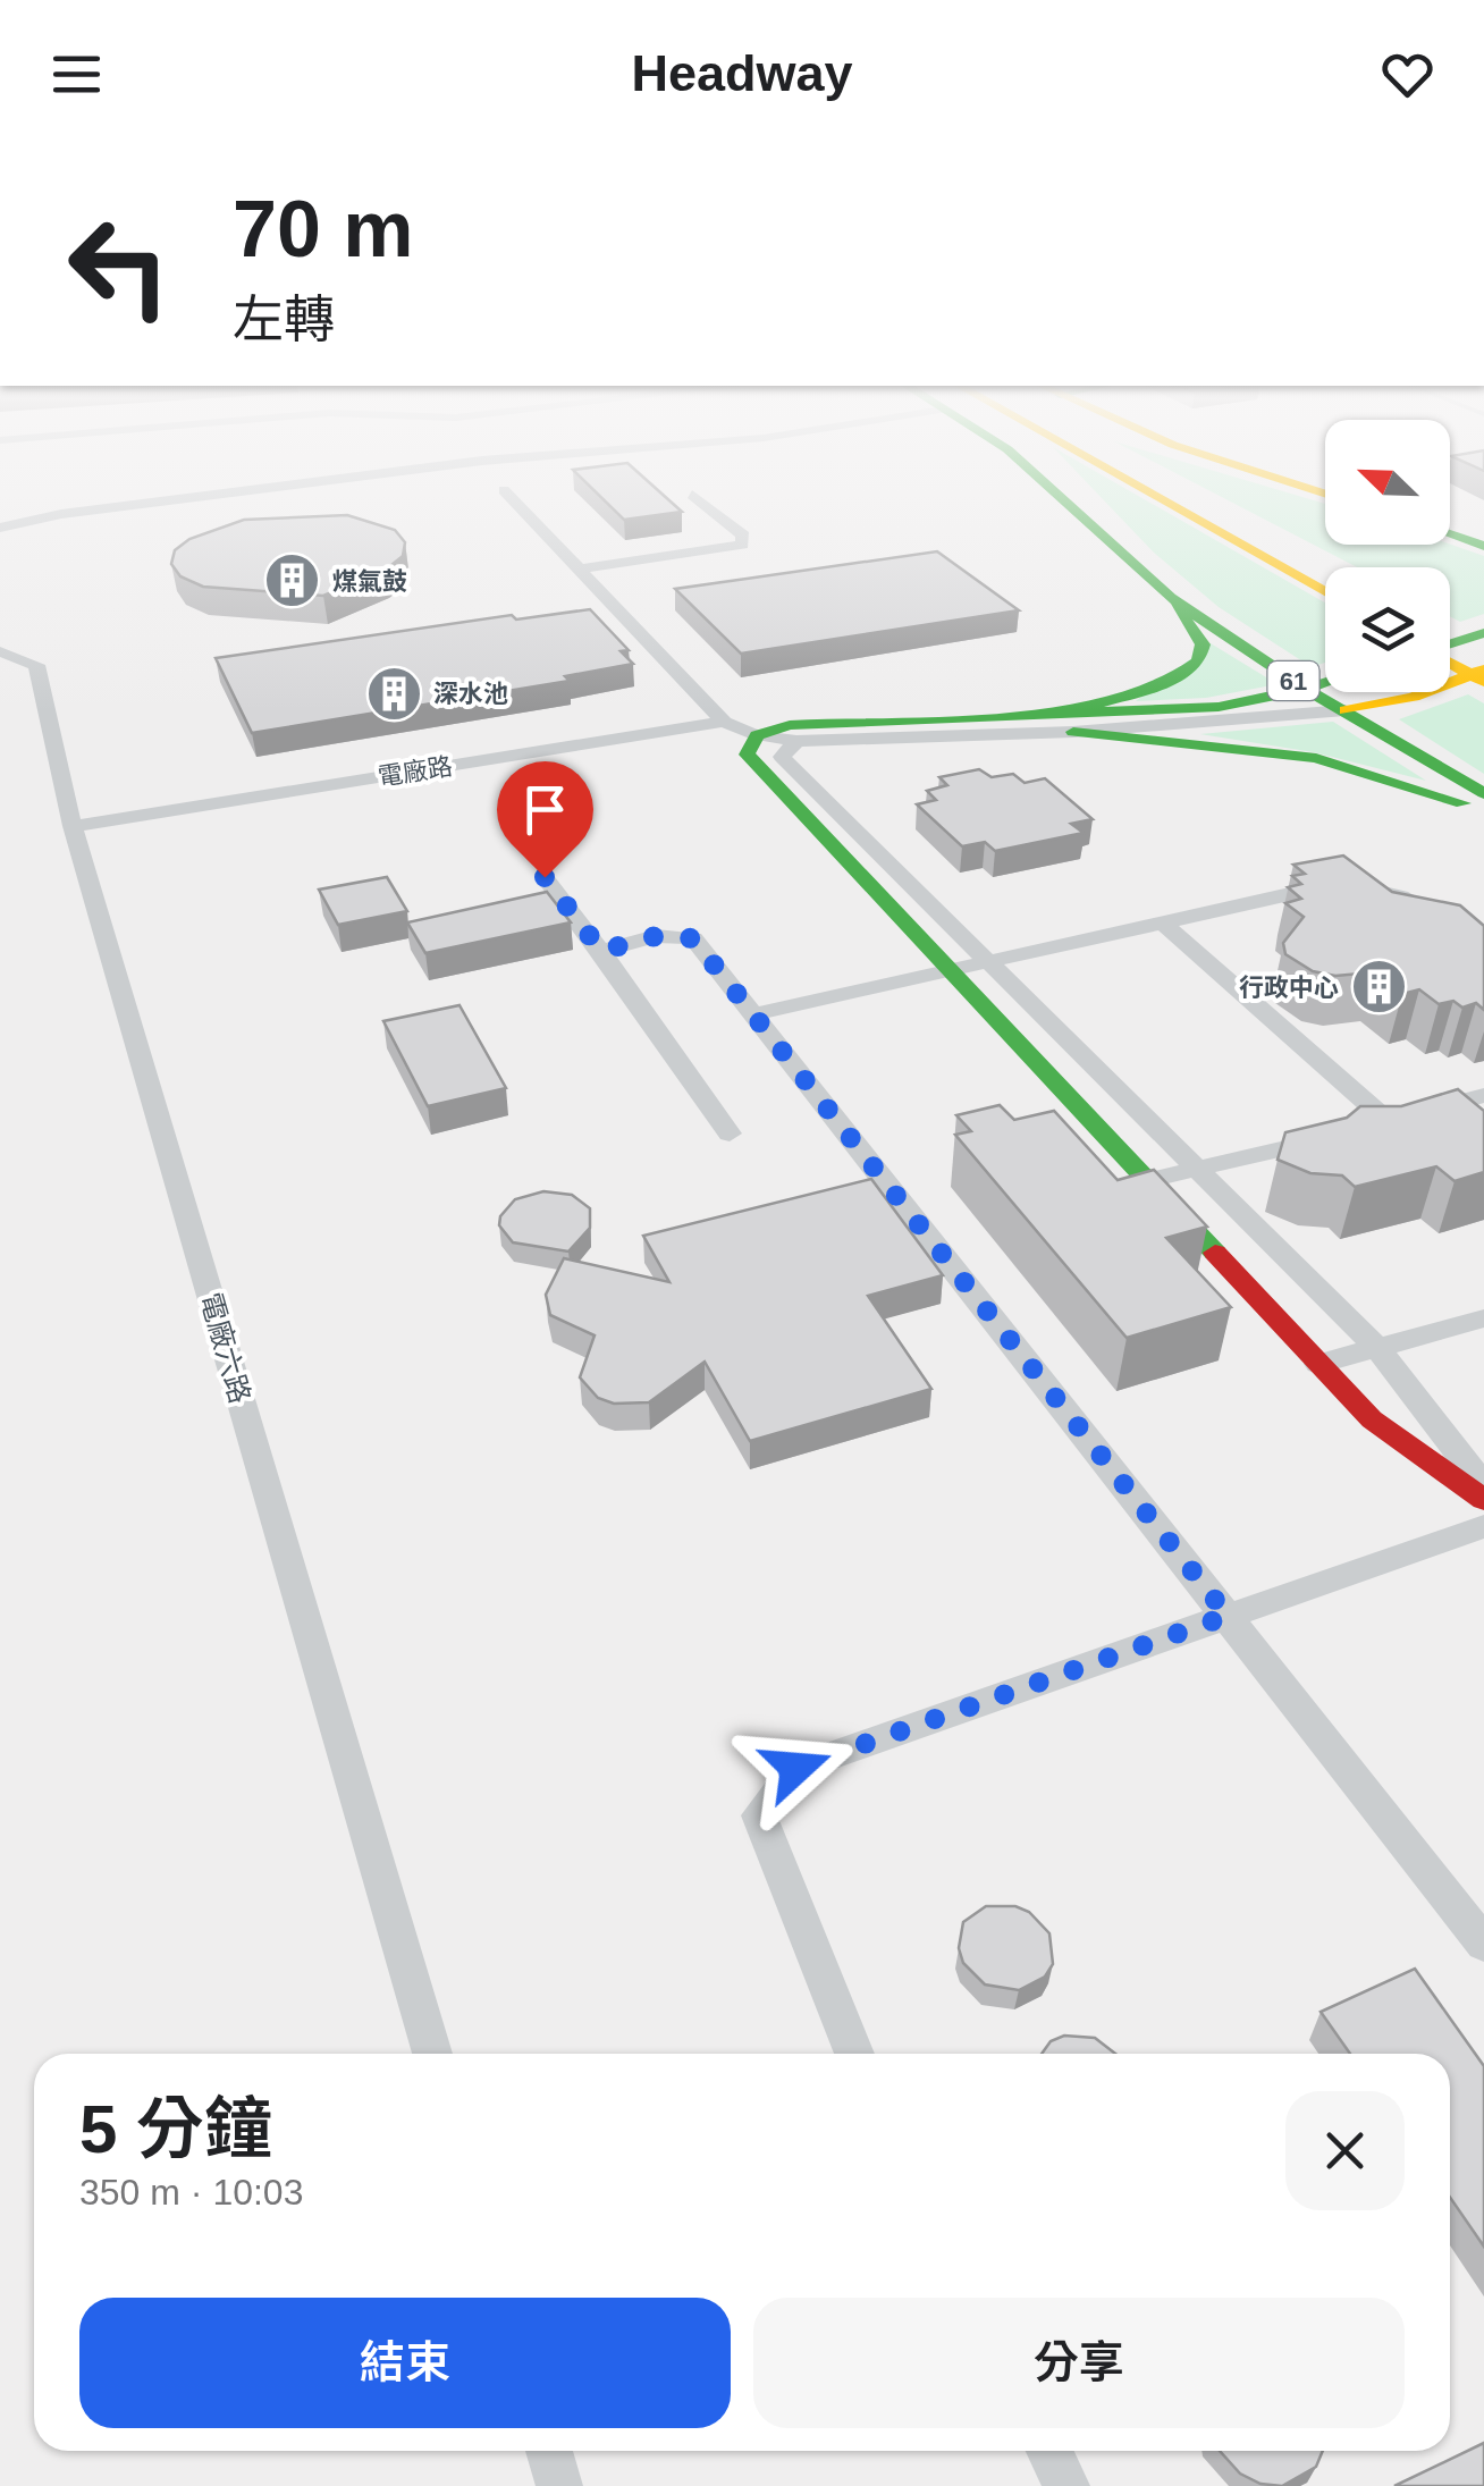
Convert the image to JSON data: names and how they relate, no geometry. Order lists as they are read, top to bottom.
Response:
{
  "streets": {
    "main road": ["61"],
    "street": ["電廠路", "電廠六路"]
  },
  "crossings": [
    ["電廠路", "電廠六路"]
  ],
  "places": {
    "building": ["煤氣鼓", "深水池", "行政中心"]
  },
  "north": "top left",
  "page": {
    "header": "Headway",
    "turn": ["70 m", "左轉"],
    "heading": ["5 分鐘", "350 m · 10:03"],
    "buttons": ["結束", "分享"]
  }
}
